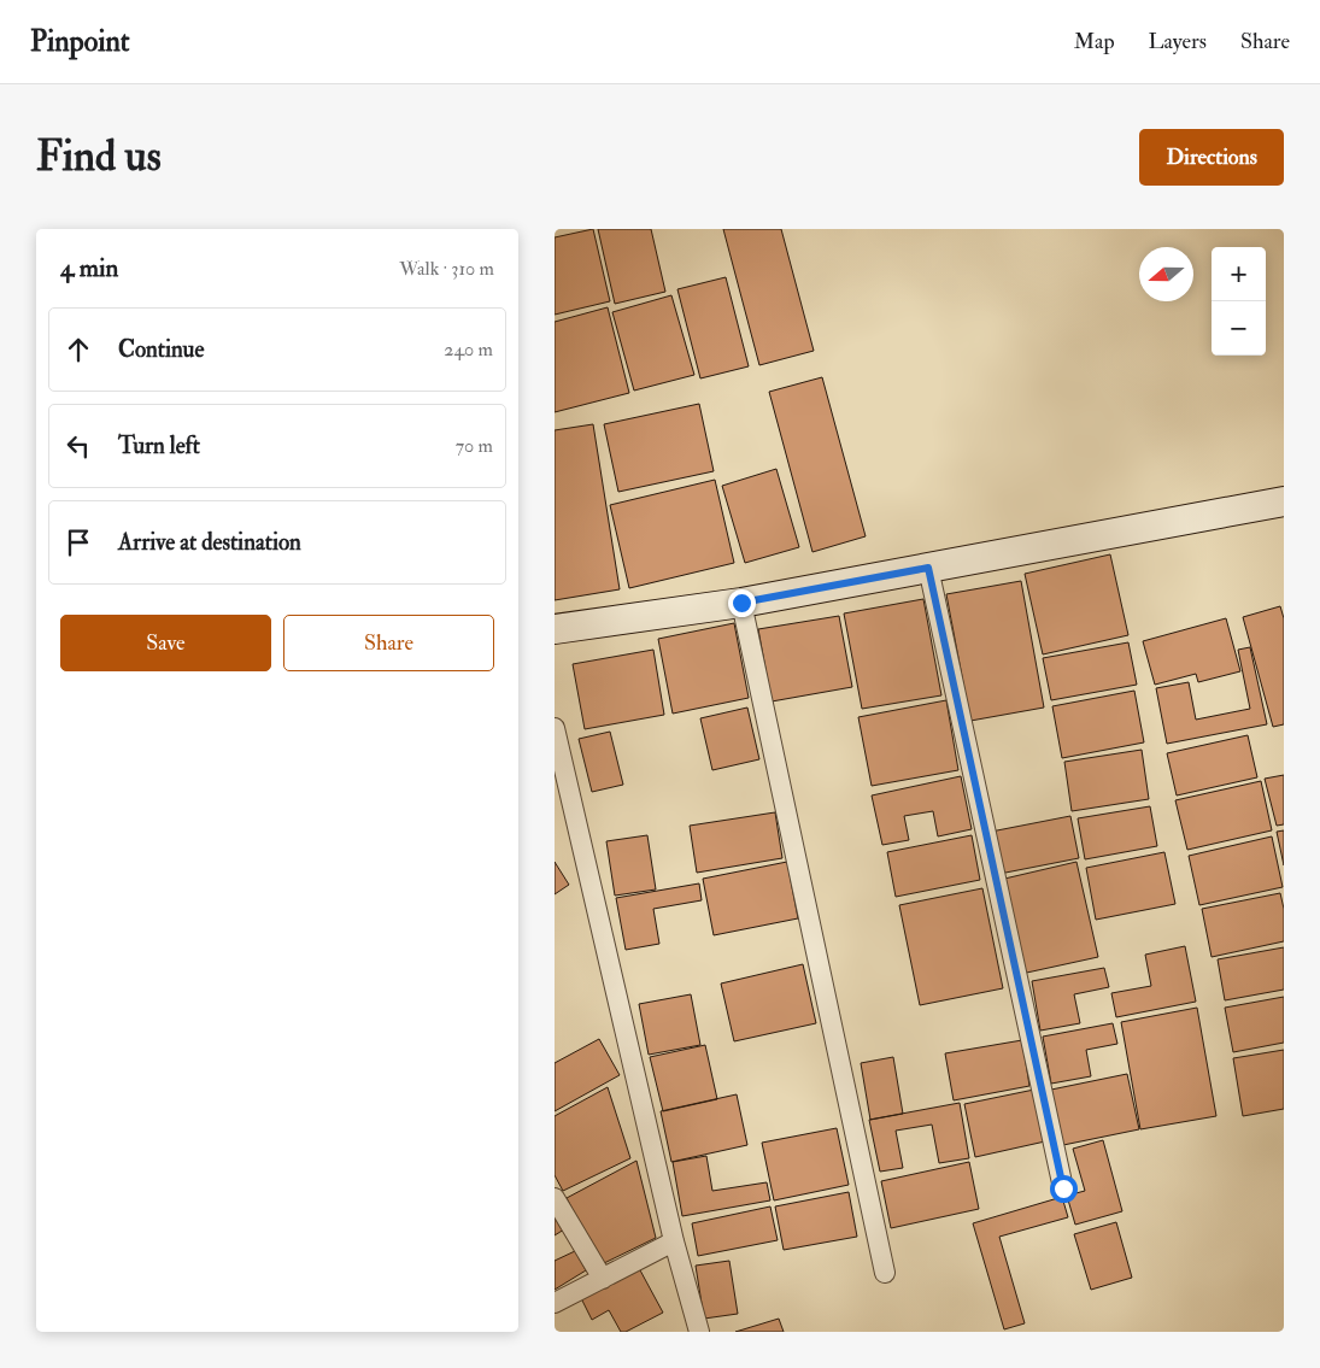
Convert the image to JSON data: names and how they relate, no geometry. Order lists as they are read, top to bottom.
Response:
{
  "north": "left",
  "page": {
    "header": "Pinpoint",
    "nav": ["Map", "Layers", "Share"],
    "buttons": [
      "Directions",
      ["Save", "Share"]
    ],
    "title": "Find us",
    "heading": ["4 min", "Walk · 310 m"],
    "map_buttons": ["+", "−"],
    "list": [
      ["Continue", "240 m"],
      ["Turn left", "70 m"],
      "Arrive at destination"
    ]
  }
}
